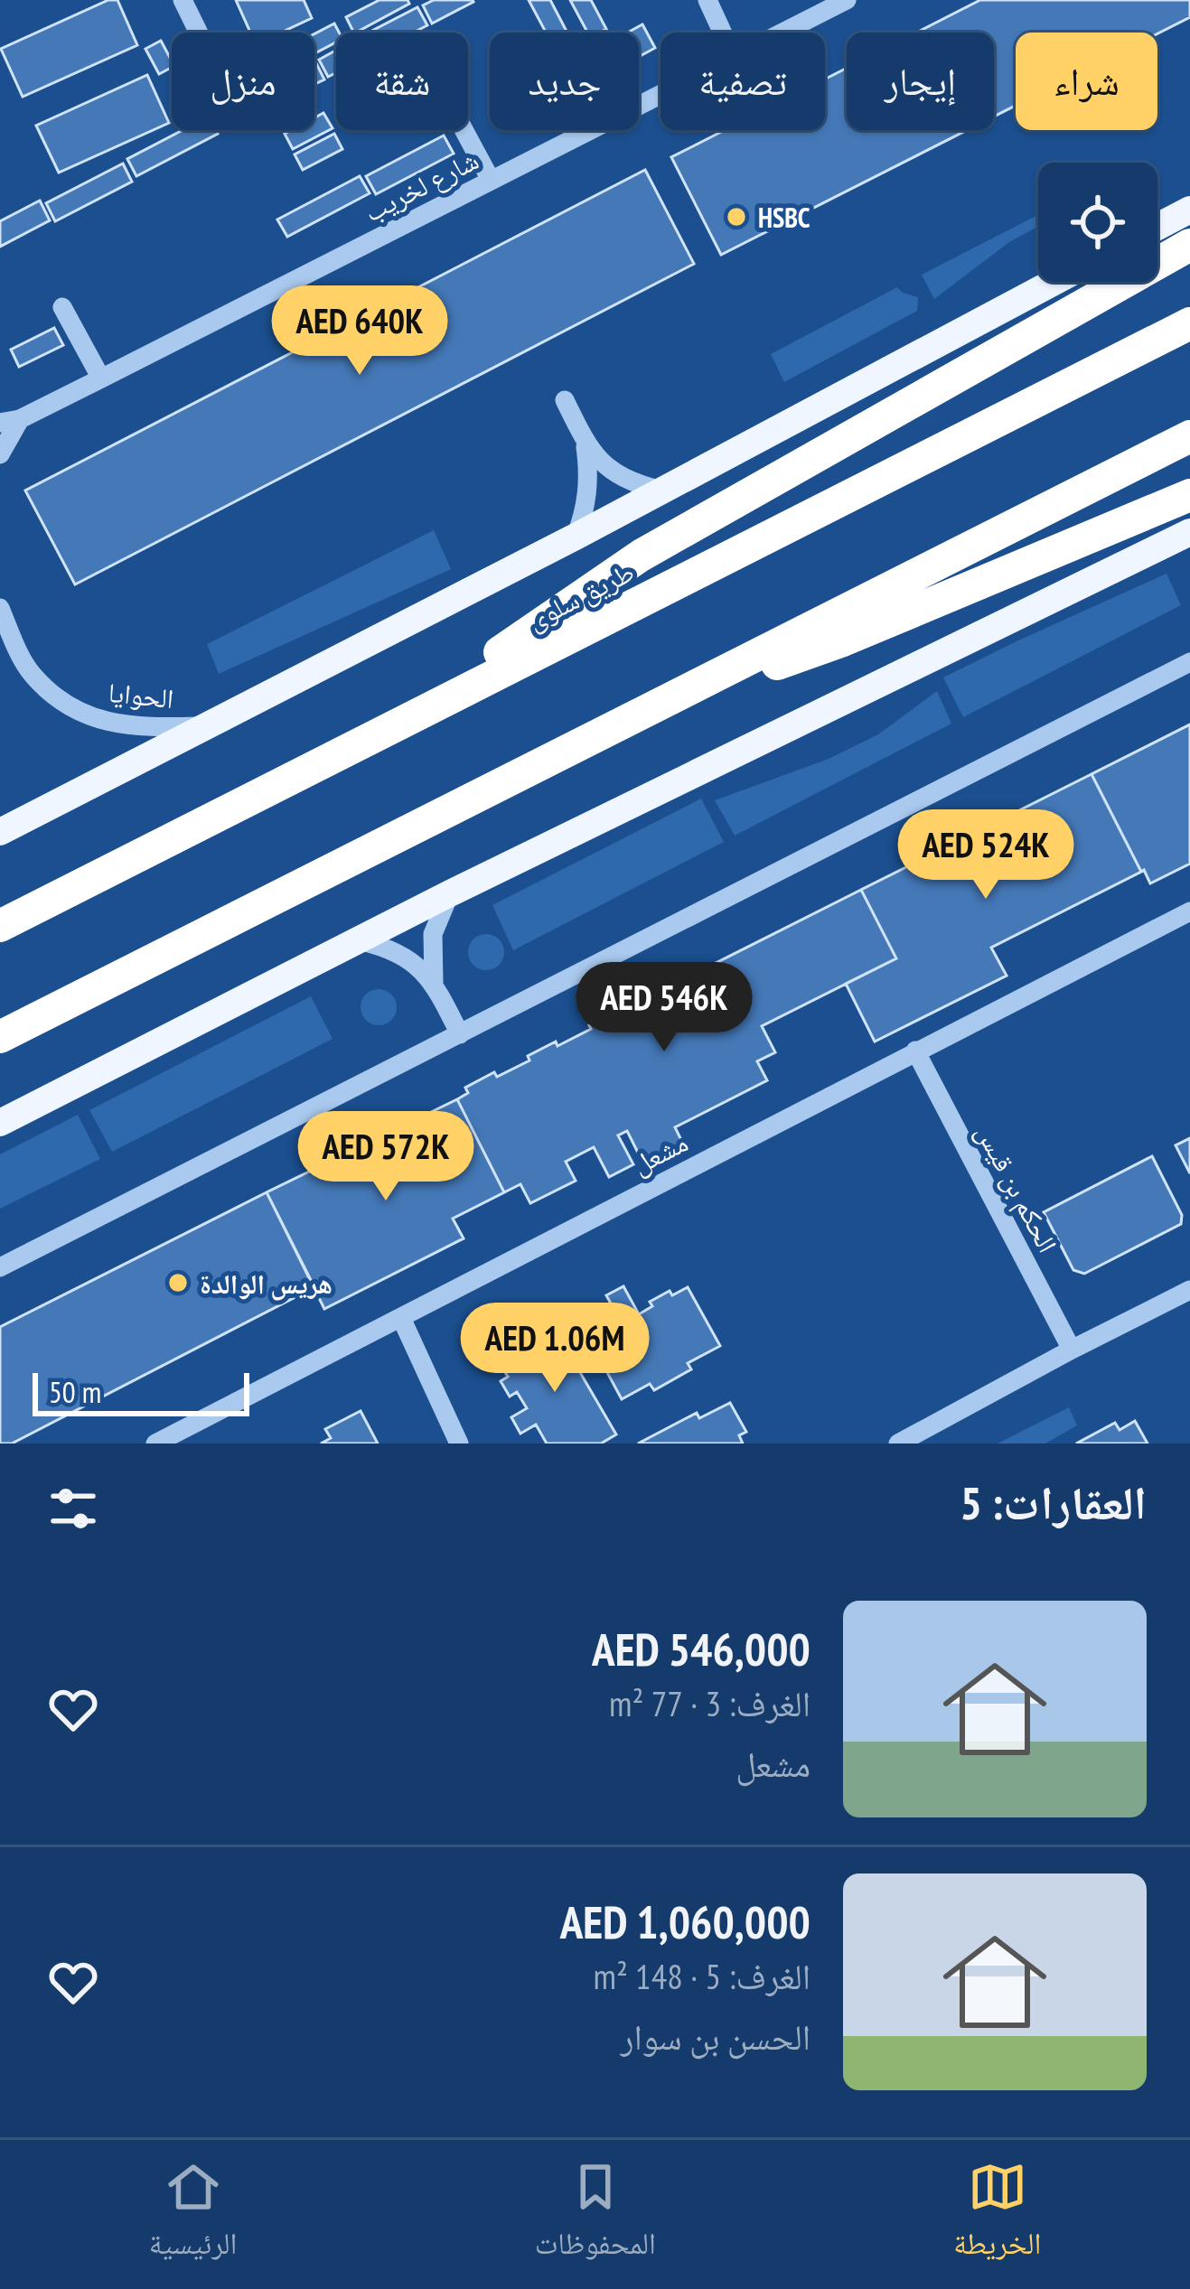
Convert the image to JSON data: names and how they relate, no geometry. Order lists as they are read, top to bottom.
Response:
{
  "streets": {
    "highway": ["طريق سلوى"],
    "street": [
      "شارع لخريب",
      "الحوايا",
      "مشعل",
      "الحكم بن قيس"
    ]
  },
  "crossings": [
    ["طريق سلوى", "الحوايا"],
    ["مشعل", "الحكم بن قيس"]
  ],
  "places": ["HSBC", "هريس الوالدة"],
  "scale_bar": "50 m",
  "page": {
    "chip": [
      "شراء",
      "إيجار",
      "تصفية",
      "جديد",
      "شقة",
      "منزل"
    ],
    "price": [
      "AED 640K",
      "AED 524K",
      "AED 546K",
      "AED 572K",
      "AED 1.06M"
    ],
    "scale": "50 m",
    "heading": "العقارات: 5",
    "list": [
      {
        "name": "AED 546,000",
        "note": "الغرف: 3 · 77 m² · مشعل"
      },
      {
        "name": "AED 1,060,000",
        "note": "الغرف: 5 · 148 m² · الحسن بن سوار"
      }
    ],
    "tabs": ["الخريطة", "المحفوظات", "الرئيسية"]
  }
}
